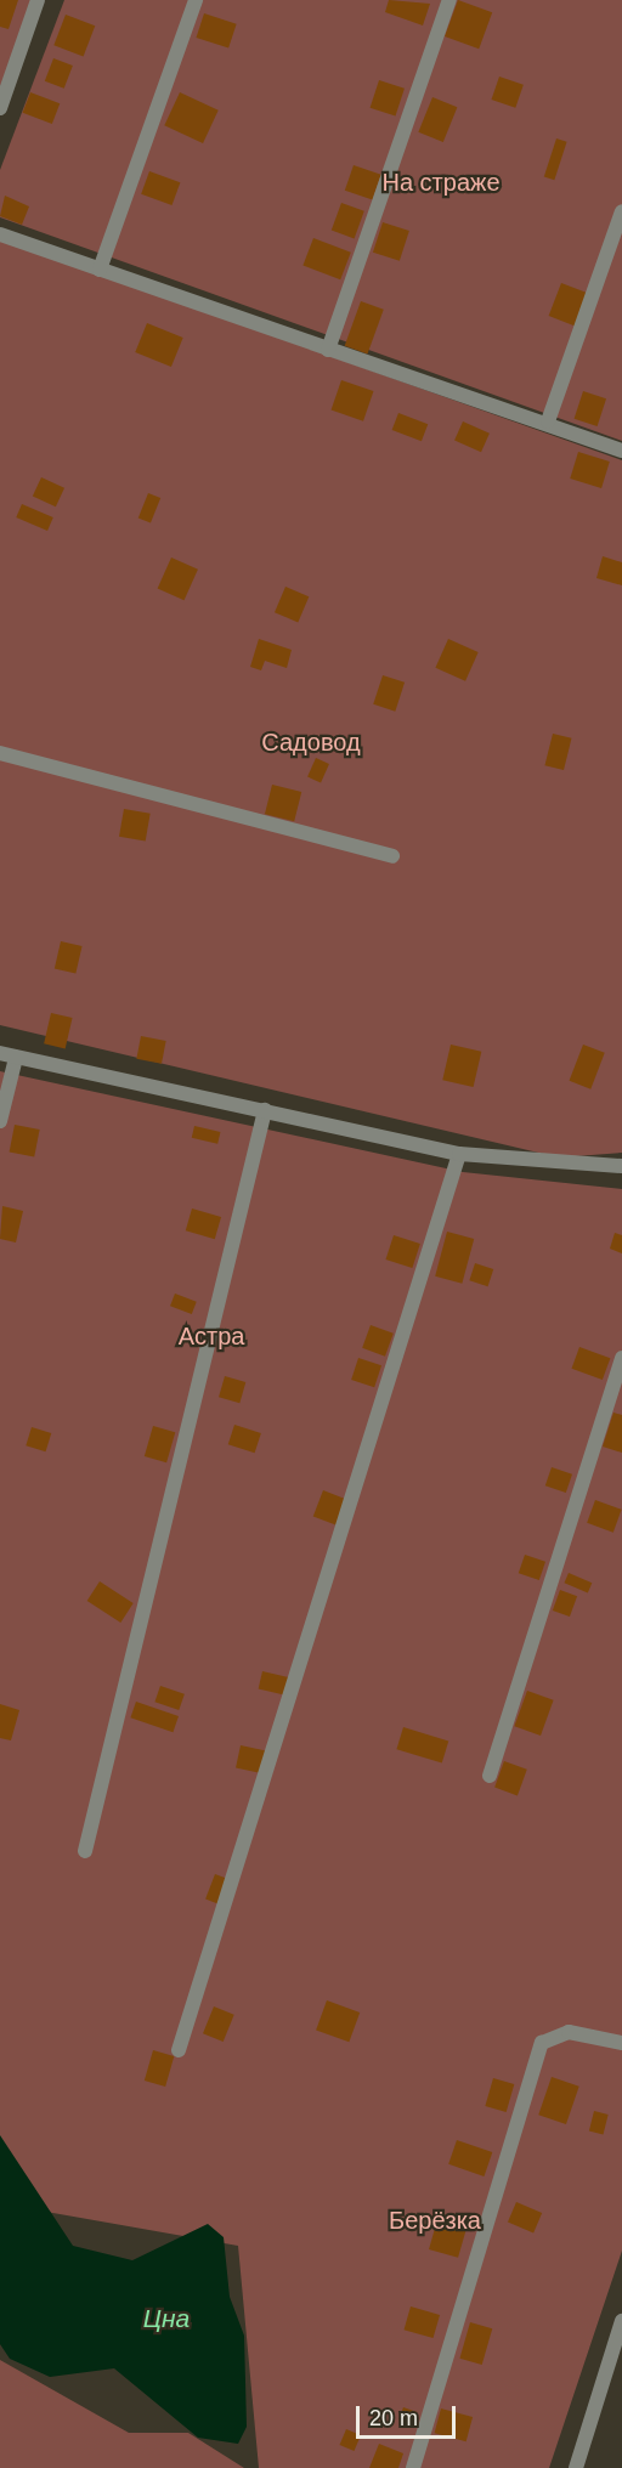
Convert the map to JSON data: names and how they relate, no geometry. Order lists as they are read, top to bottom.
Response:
{
  "water": ["Цна"],
  "parks": [
    "На страже",
    "Садовод",
    "Астра",
    "Берёзка"
  ],
  "scale_bar": "20 m"
}
